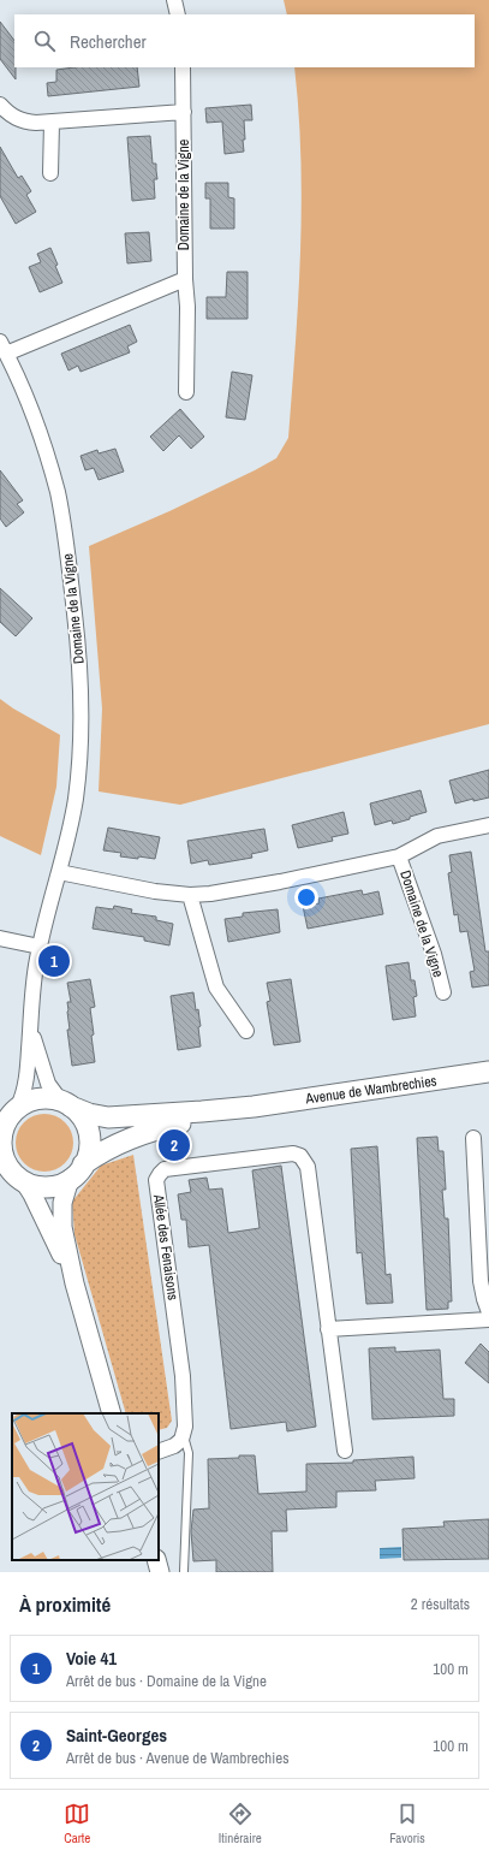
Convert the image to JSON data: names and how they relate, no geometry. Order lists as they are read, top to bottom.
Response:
{
  "streets": {
    "main road": ["Avenue de Wambrechies"],
    "street": ["Domaine de la Vigne", "Allée des Fenaisons"]
  },
  "crossings": [
    ["Domaine de la Vigne", "Avenue de Wambrechies"]
  ],
  "page": {
    "search": "Rechercher",
    "pins": ["1", "2"],
    "heading": ["À proximité", "2 résultats"],
    "list": [
      {
        "mark": "1",
        "name": "Voie 41",
        "note": "Arrêt de bus · Domaine de la Vigne",
        "value": "100 m"
      },
      {
        "mark": "2",
        "name": "Saint-Georges",
        "note": "Arrêt de bus · Avenue de Wambrechies",
        "value": "100 m"
      }
    ],
    "nav": ["Carte", "Itinéraire", "Favoris"]
  }
}
